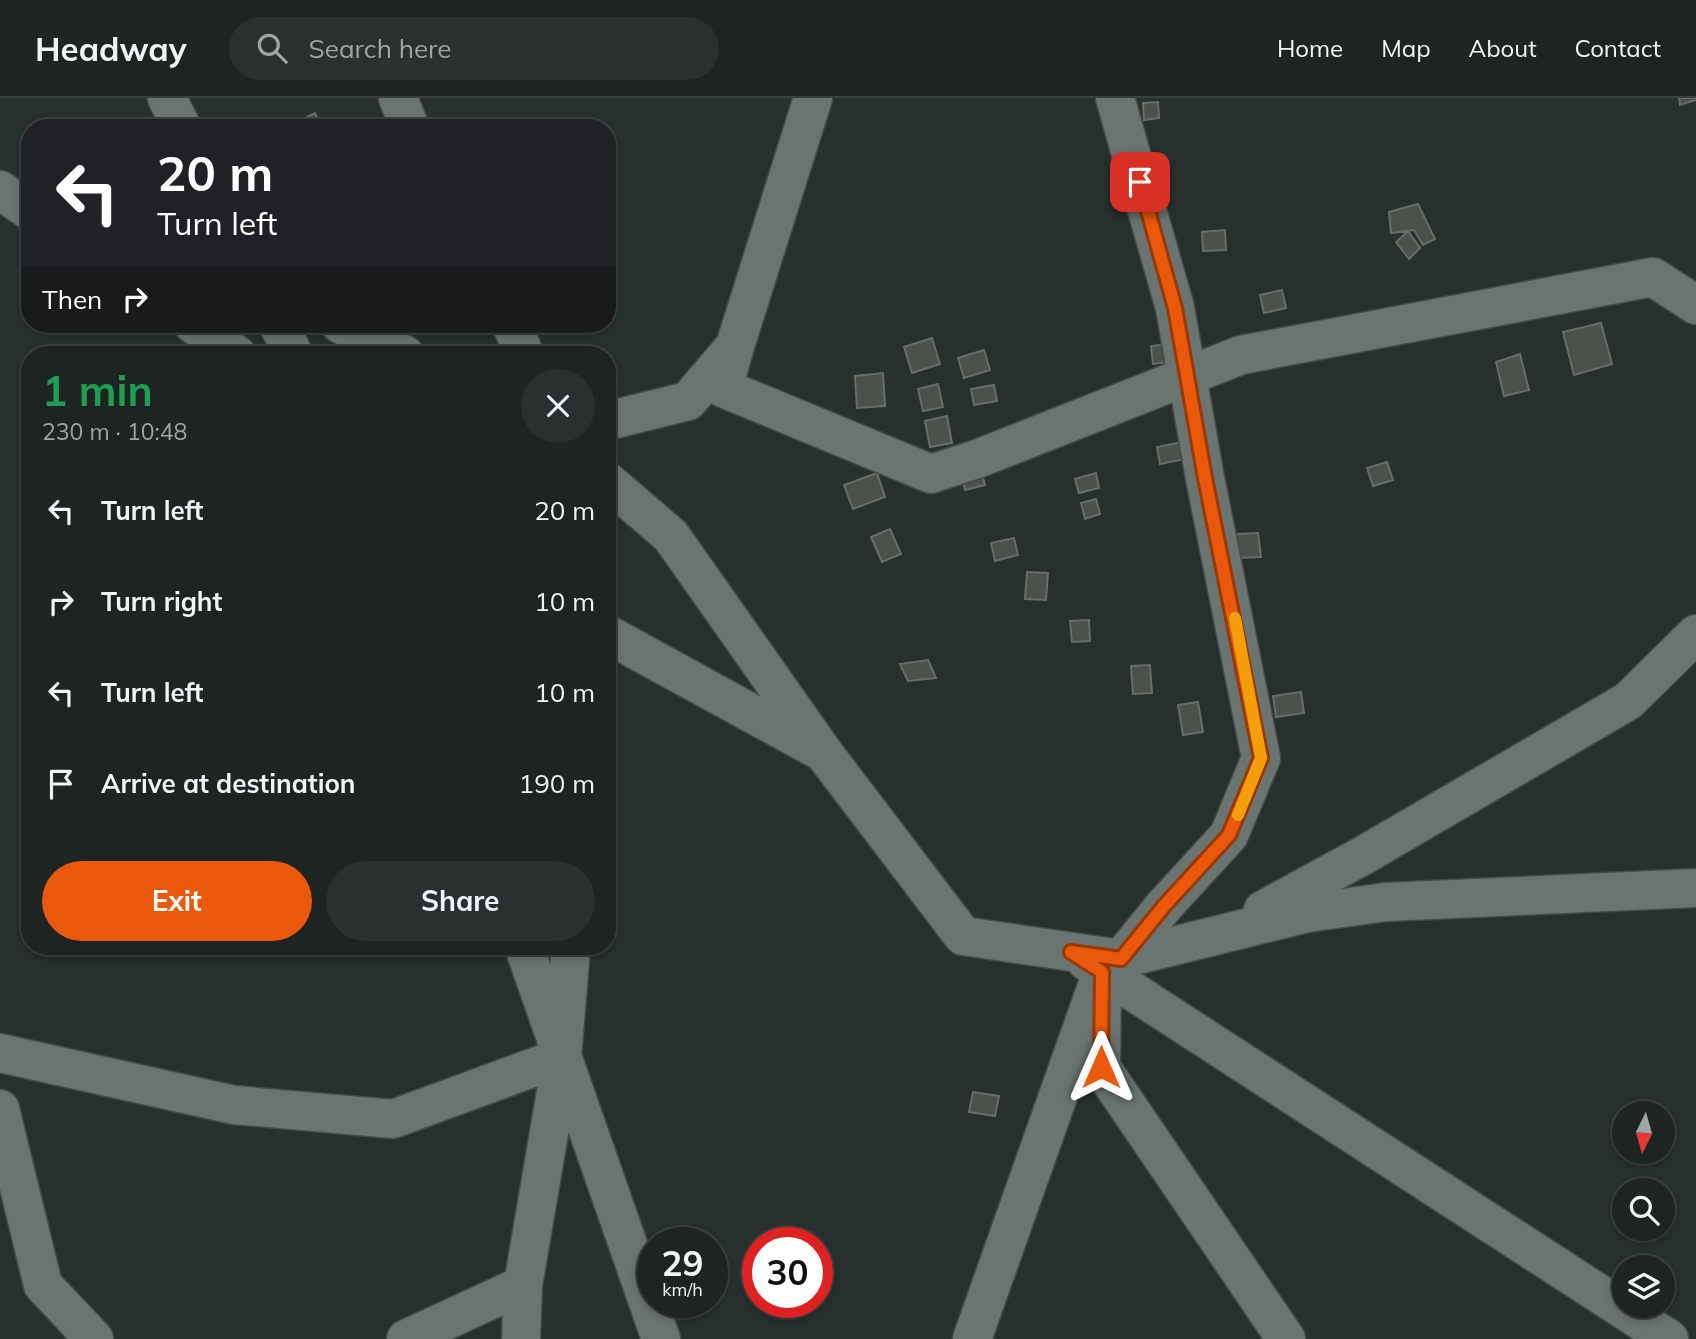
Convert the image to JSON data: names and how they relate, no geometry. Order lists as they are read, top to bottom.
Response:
{
  "north": "bottom",
  "page": {
    "header": "Headway",
    "search": "Search here",
    "nav": [
      "Home",
      "Map",
      "About",
      "Contact"
    ],
    "turn": ["20 m", "Turn left"],
    "then": "Then",
    "heading": ["1 min", "230 m · 10:48"],
    "list": [
      {
        "name": "Turn left",
        "value": "20 m"
      },
      {
        "name": "Turn right",
        "value": "10 m"
      },
      {
        "name": "Turn left",
        "value": "10 m"
      },
      {
        "name": "Arrive at destination",
        "value": "190 m"
      }
    ],
    "buttons": ["Exit", "Share"],
    "speed": "29 km/h",
    "limit": "30"
  }
}
